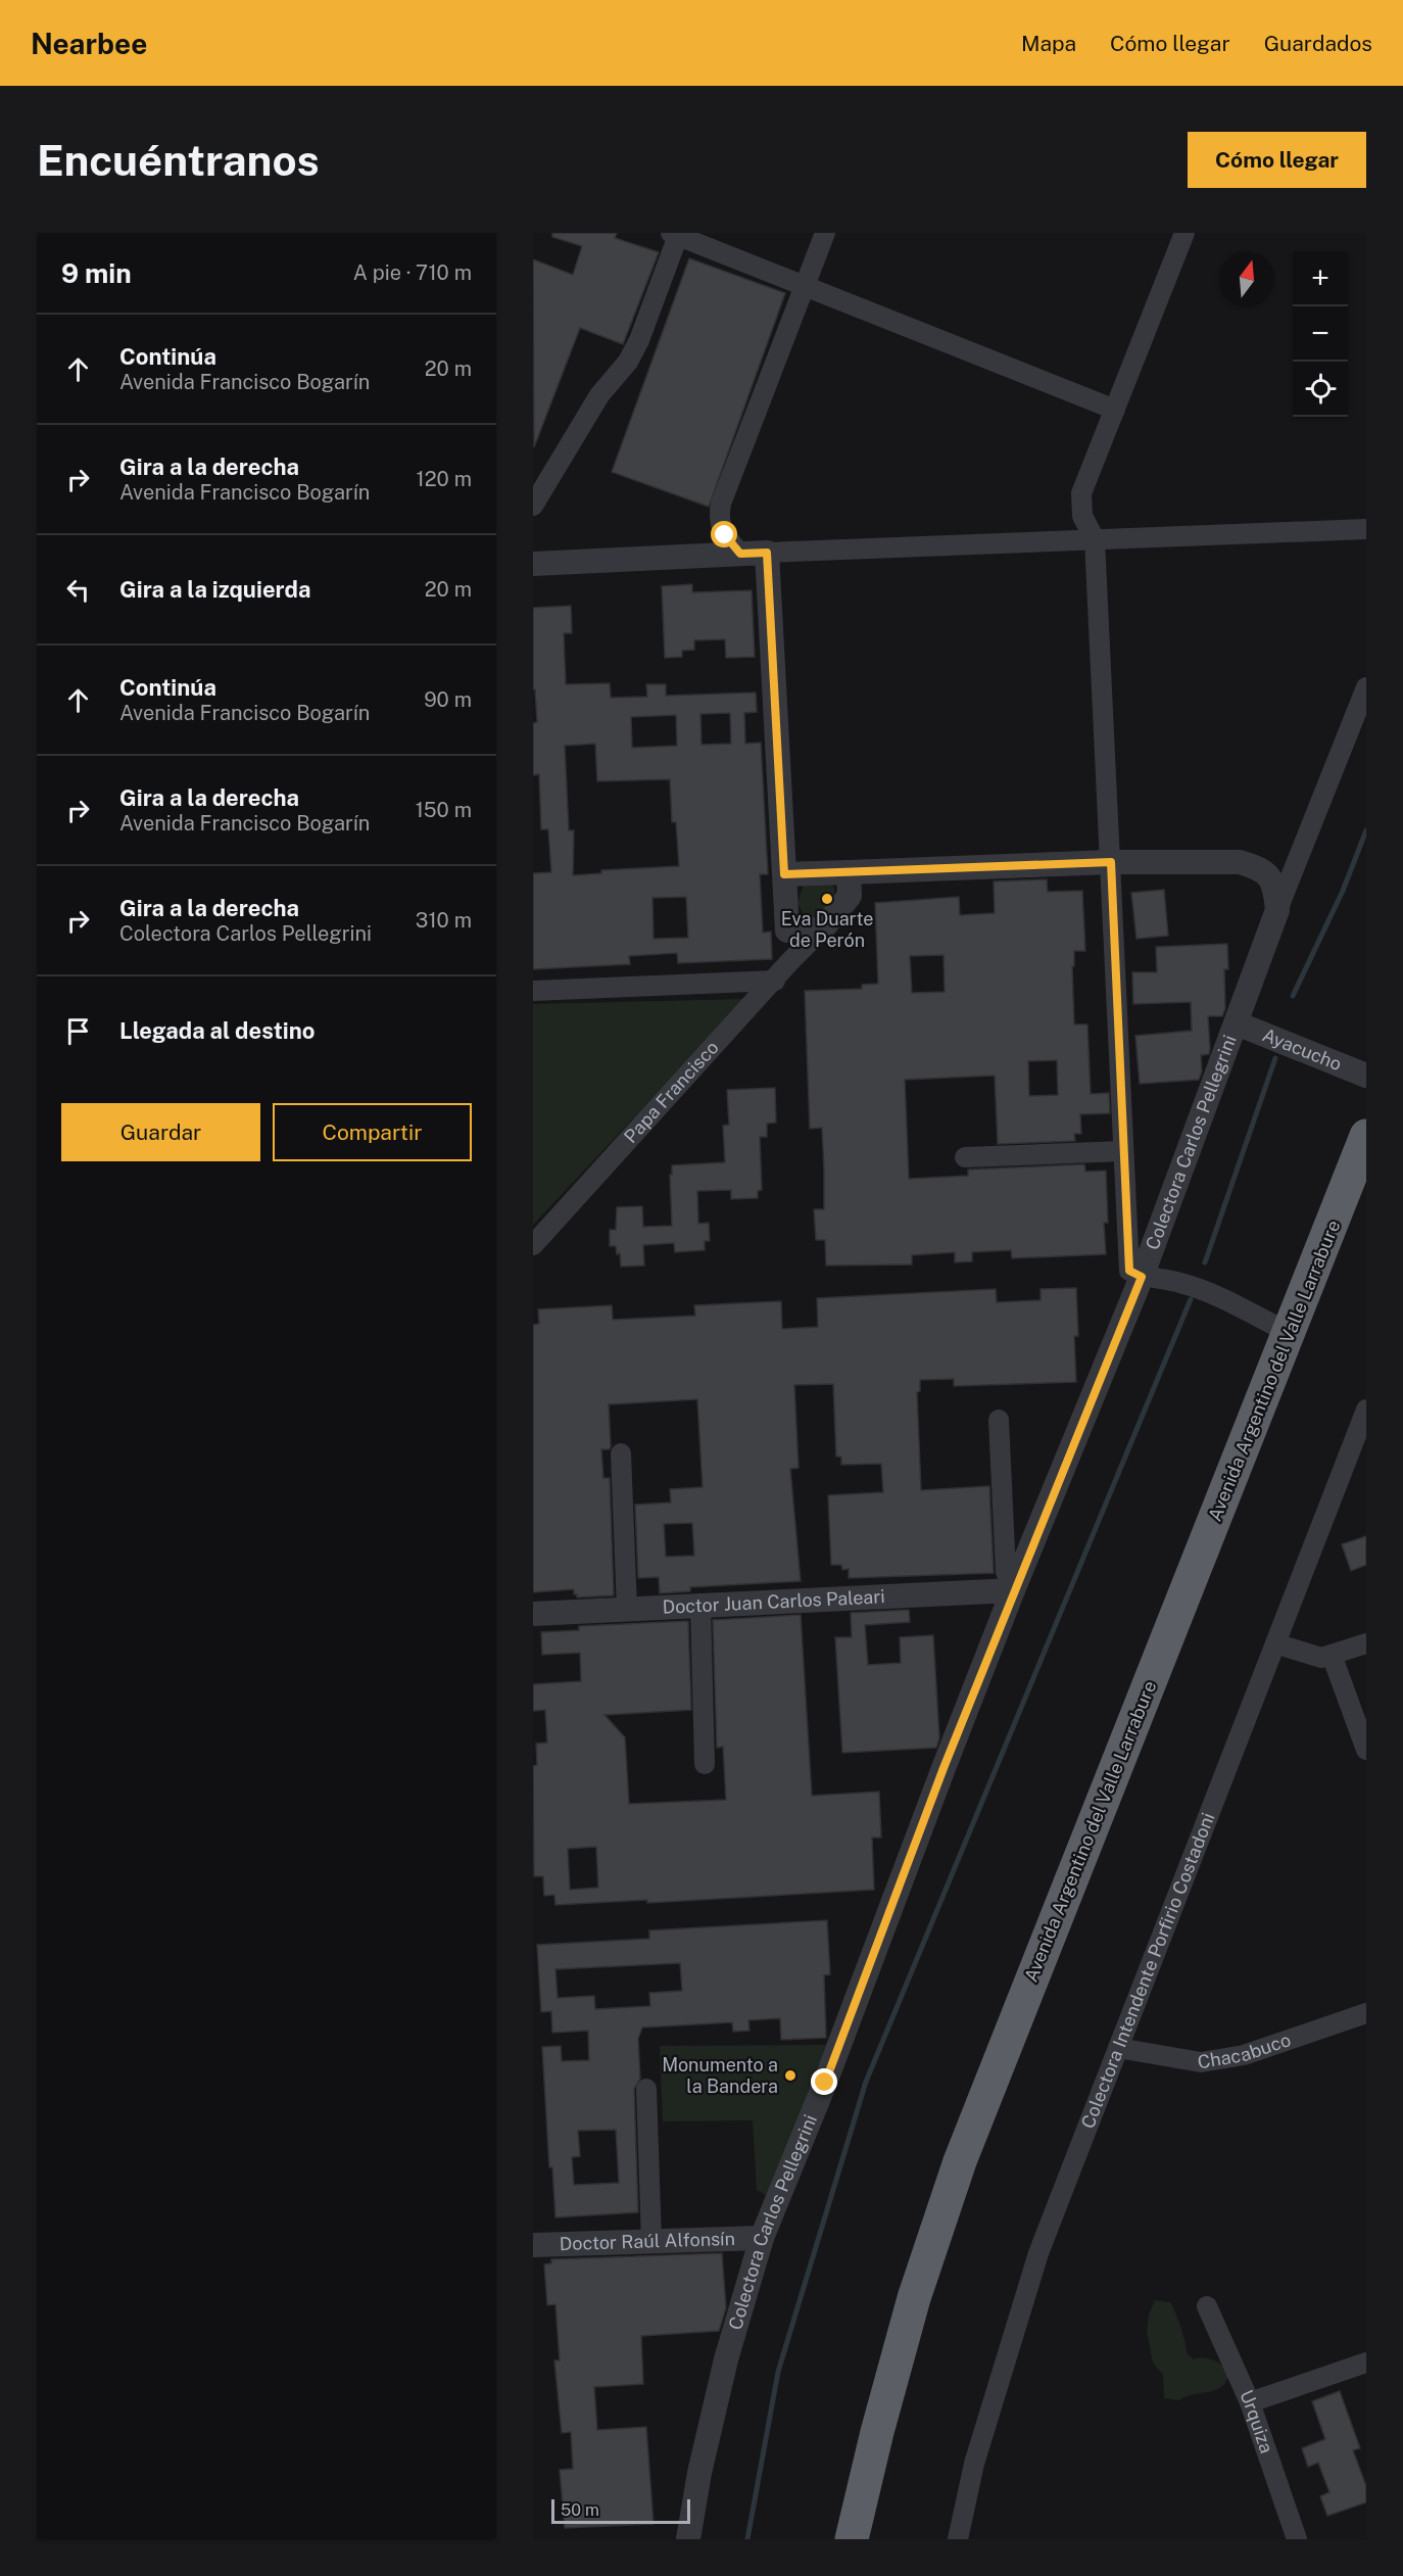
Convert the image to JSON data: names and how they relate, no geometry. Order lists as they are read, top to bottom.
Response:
{
  "streets": {
    "highway": ["Avenida Argentino del Valle Larrabure"],
    "street": [
      "Ayacucho",
      "Papa Francisco",
      "Colectora Carlos Pellegrini",
      "Doctor Juan Carlos Paleari",
      "Colectora Intendente Porfirio Costadoni",
      "Chacabuco",
      "Doctor Raúl Alfonsín",
      "Urquiza"
    ]
  },
  "crossings": [
    ["Ayacucho", "Colectora Carlos Pellegrini"],
    ["Colectora Carlos Pellegrini", "Doctor Juan Carlos Paleari"],
    ["Colectora Carlos Pellegrini", "Doctor Raúl Alfonsín"],
    ["Colectora Intendente Porfirio Costadoni", "Chacabuco"]
  ],
  "places": ["Eva Duarte de Perón", "Monumento a la Bandera"],
  "scale_bar": "50 m",
  "north": "top",
  "page": {
    "header": "Nearbee",
    "nav": ["Mapa", "Cómo llegar", "Guardados"],
    "buttons": [
      "Cómo llegar",
      ["Guardar", "Compartir"]
    ],
    "title": "Encuéntranos",
    "heading": ["9 min", "A pie · 710 m"],
    "map_buttons": ["+", "−"],
    "list": [
      ["Continúa", "Avenida Francisco Bogarín", "20 m"],
      ["Gira a la derecha", "Avenida Francisco Bogarín", "120 m"],
      ["Gira a la izquierda", "20 m"],
      ["Continúa", "Avenida Francisco Bogarín", "90 m"],
      ["Gira a la derecha", "Avenida Francisco Bogarín", "150 m"],
      ["Gira a la derecha", "Colectora Carlos Pellegrini", "310 m"],
      "Llegada al destino"
    ],
    "scale": "50 m"
  }
}
